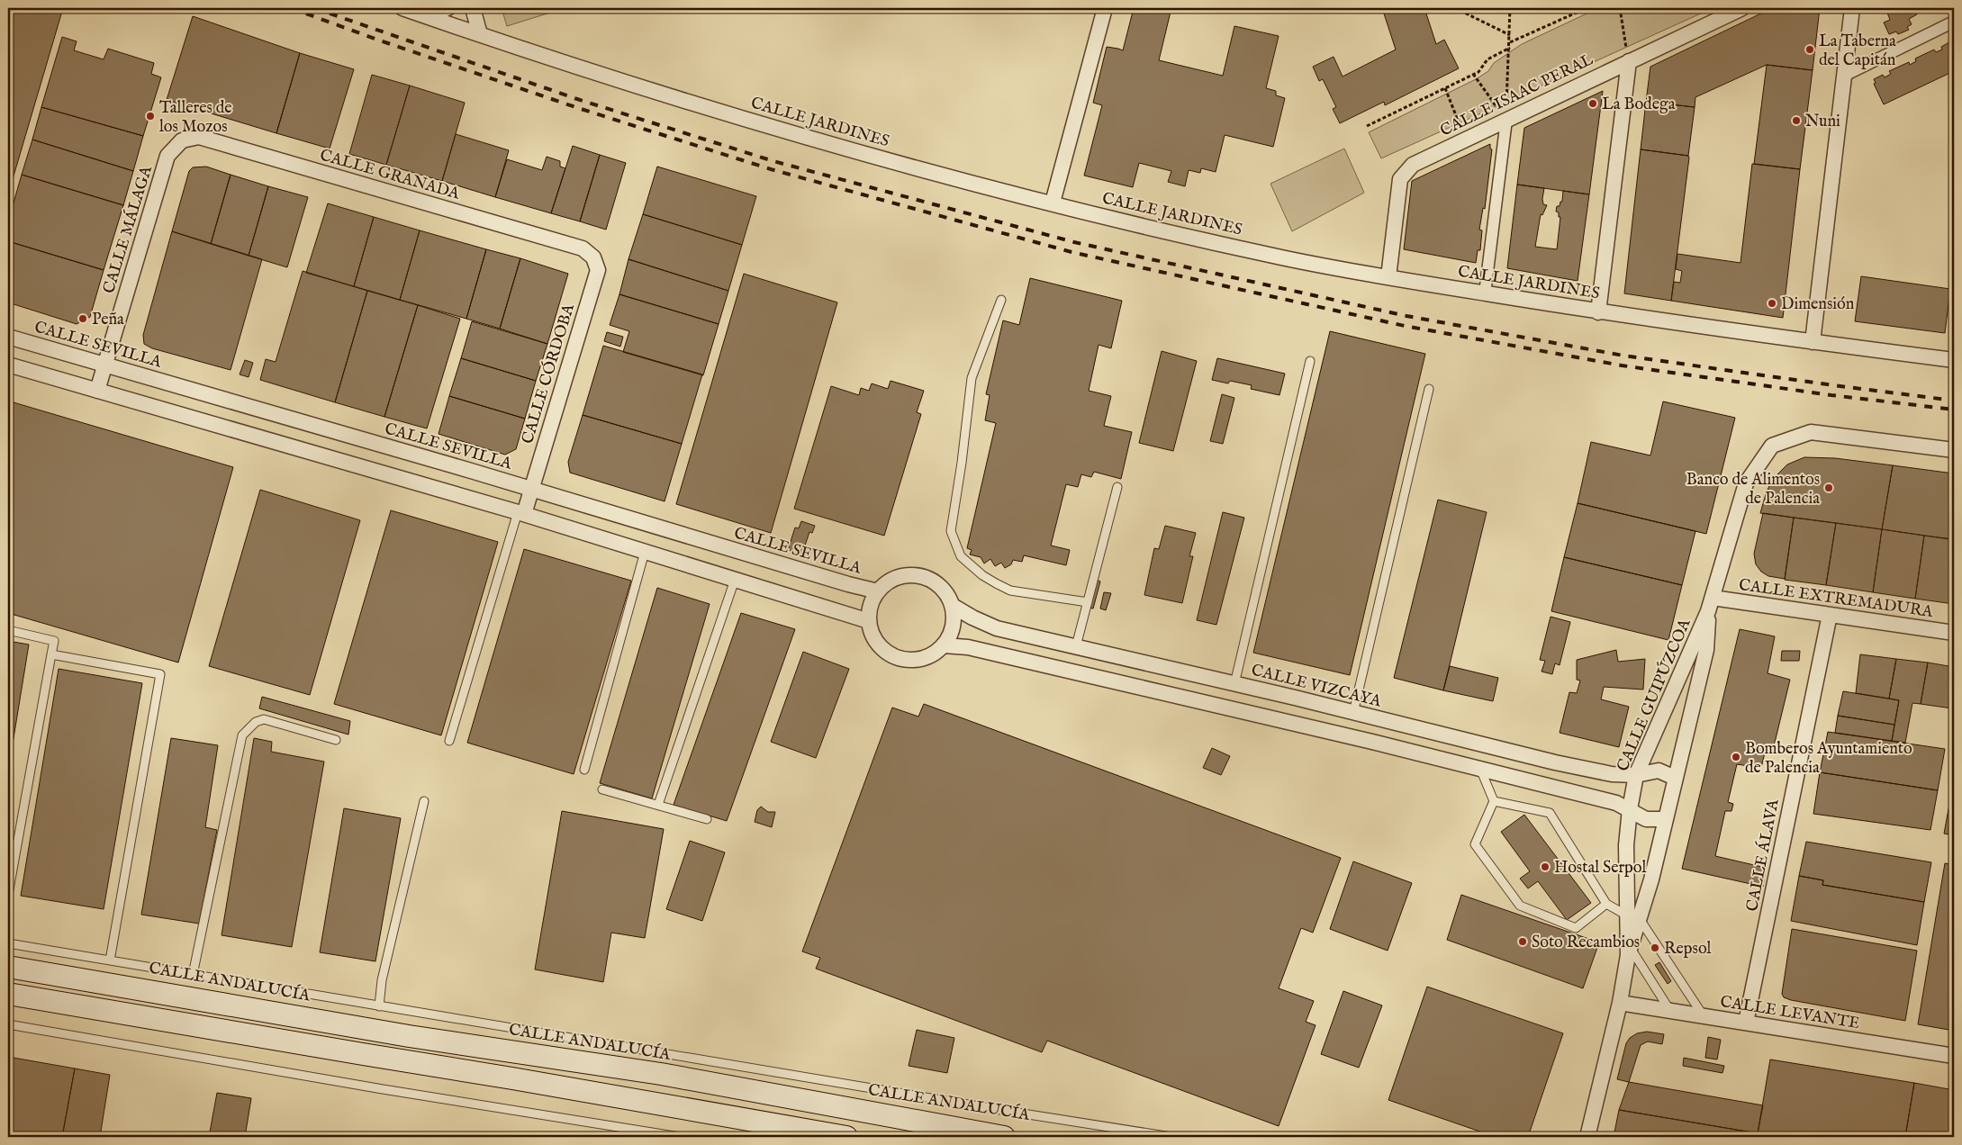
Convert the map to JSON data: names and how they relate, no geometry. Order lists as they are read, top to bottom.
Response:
{
  "streets": {
    "main road": ["CALLE ANDALUCÍA"],
    "street": [
      "CALLE ISAAC PERAL",
      "CALLE JARDINES",
      "CALLE GRANADA",
      "CALLE MÁLAGA",
      "CALLE SEVILLA",
      "CALLE CÓRDOBA",
      "CALLE EXTREMADURA",
      "CALLE VIZCAYA",
      "CALLE GUIPÚZCOA",
      "CALLE ÁLAVA",
      "CALLE LEVANTE"
    ]
  },
  "crossings": [
    ["CALLE ISAAC PERAL", "CALLE JARDINES"],
    ["CALLE GRANADA", "CALLE MÁLAGA"],
    ["CALLE GRANADA", "CALLE CÓRDOBA"],
    ["CALLE MÁLAGA", "CALLE SEVILLA"],
    ["CALLE SEVILLA", "CALLE CÓRDOBA"],
    ["CALLE SEVILLA", "CALLE VIZCAYA"],
    ["CALLE EXTREMADURA", "CALLE GUIPÚZCOA"],
    ["CALLE EXTREMADURA", "CALLE ÁLAVA"],
    ["CALLE VIZCAYA", "CALLE GUIPÚZCOA"],
    ["CALLE GUIPÚZCOA", "CALLE LEVANTE"],
    ["CALLE ÁLAVA", "CALLE LEVANTE"]
  ],
  "places": [
    "La Taberna del Capitán",
    "La Bodega",
    "Talleres de los Mozos",
    "Nuni",
    "Dimensión",
    "Peña",
    "Banco de Alimentos de Palencia",
    "Bomberos Ayuntamiento de Palencia",
    "Hostal Serpol",
    "Soto Recambios",
    "Repsol"
  ]
}
